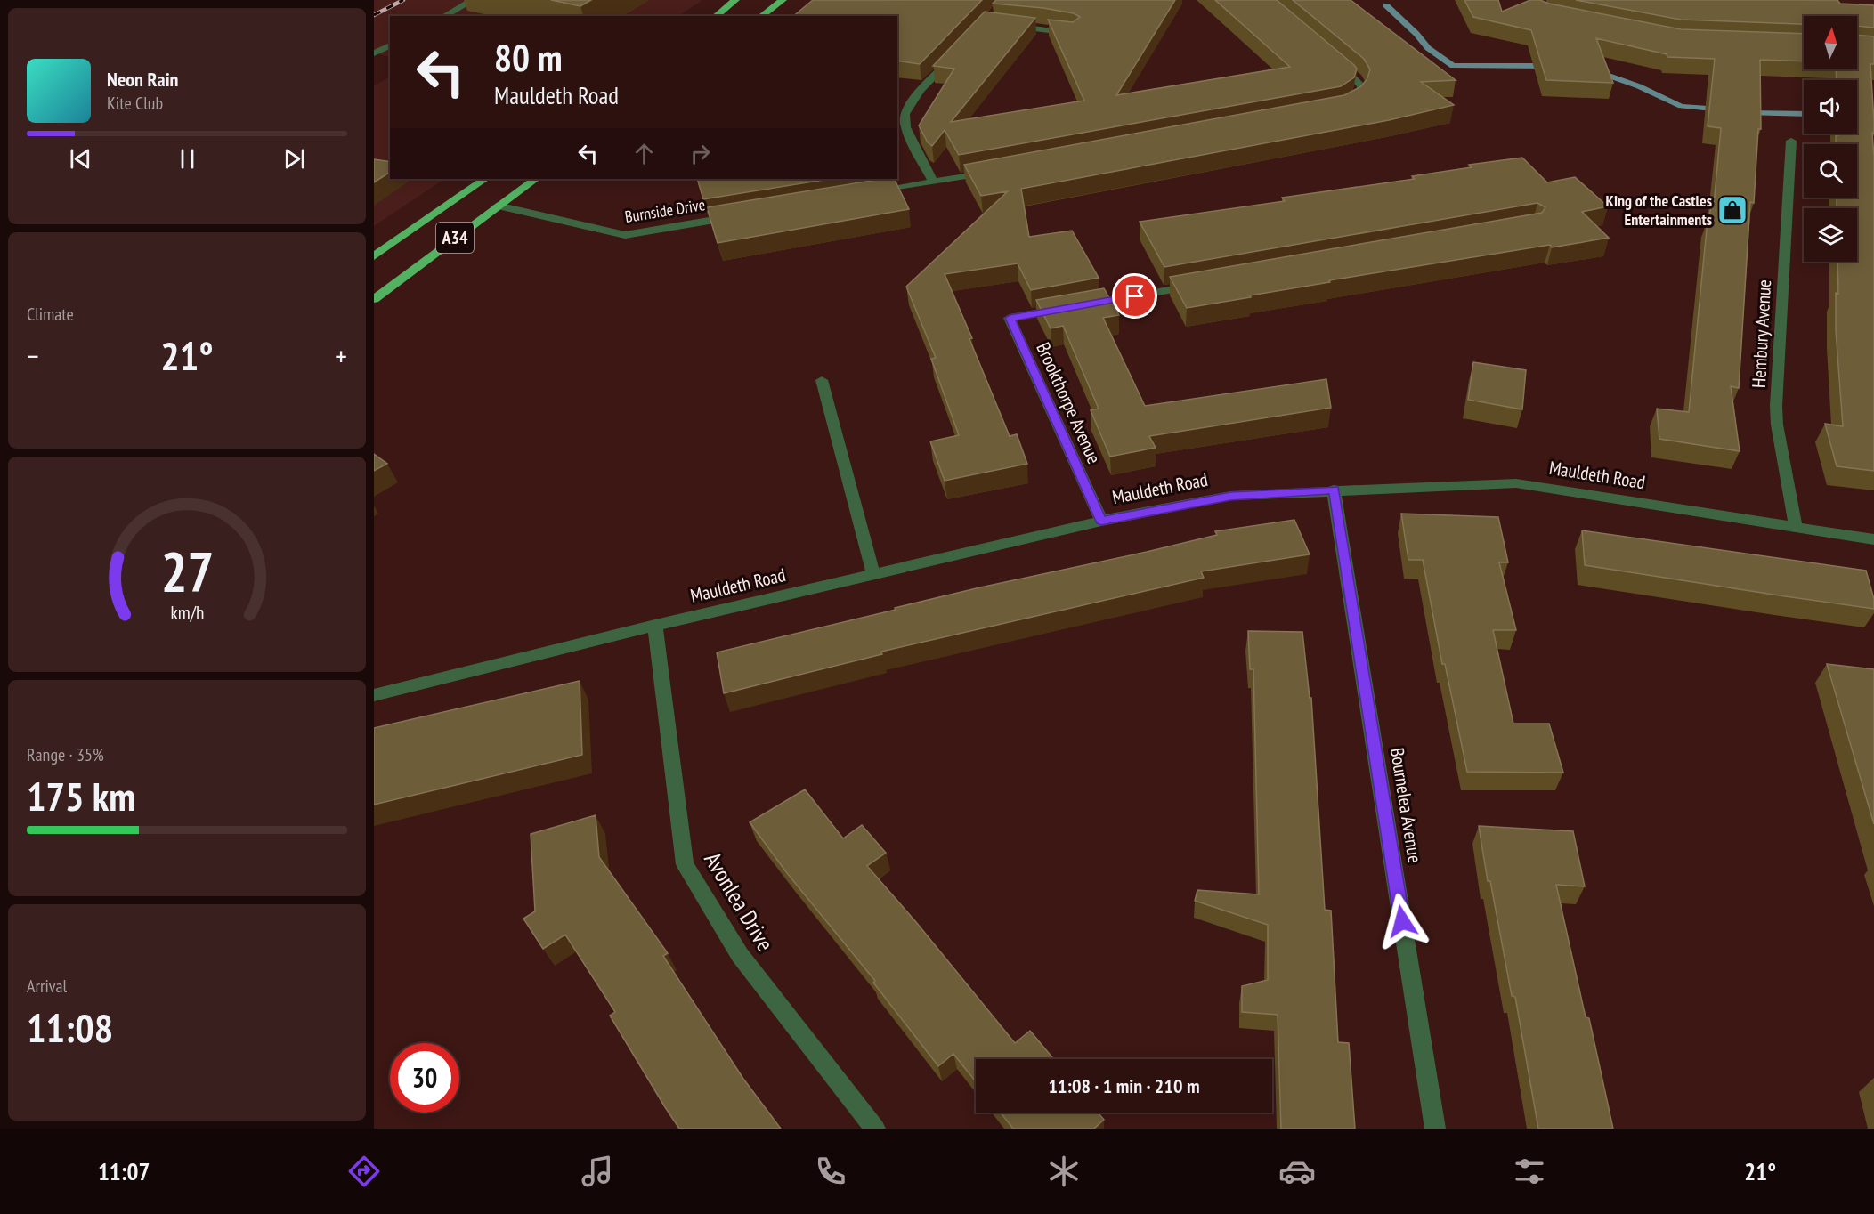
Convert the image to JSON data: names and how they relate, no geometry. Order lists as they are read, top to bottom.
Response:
{
  "streets": {
    "highway": ["A34"],
    "street": [
      "Burnside Drive",
      "Hembury Avenue",
      "Brookthorpe Avenue",
      "Mauldeth Road",
      "Bournelea Avenue",
      "Avonlea Drive"
    ]
  },
  "crossings": [
    ["Burnside Drive", "A34"],
    ["Hembury Avenue", "Mauldeth Road"],
    ["Brookthorpe Avenue", "Mauldeth Road"],
    ["Mauldeth Road", "Bournelea Avenue"],
    ["Mauldeth Road", "Avonlea Drive"]
  ],
  "places": {
    "shop": ["King of the Castles Entertainments"]
  },
  "north": "top",
  "page": {
    "turn": ["80 m", "Mauldeth Road"],
    "song": ["Neon Rain", "Kite Club"],
    "tile": [
      "Climate",
      ["Range · 35%", "175 km"],
      ["Arrival", "11:08"]
    ],
    "heat": ["−", "21°", "+"],
    "limit": "30",
    "trip": "11:08 · 1 min · 210 m",
    "tabs": ["11:07", "21°"],
    "gauge": ["27", "km/h"]
  }
}
